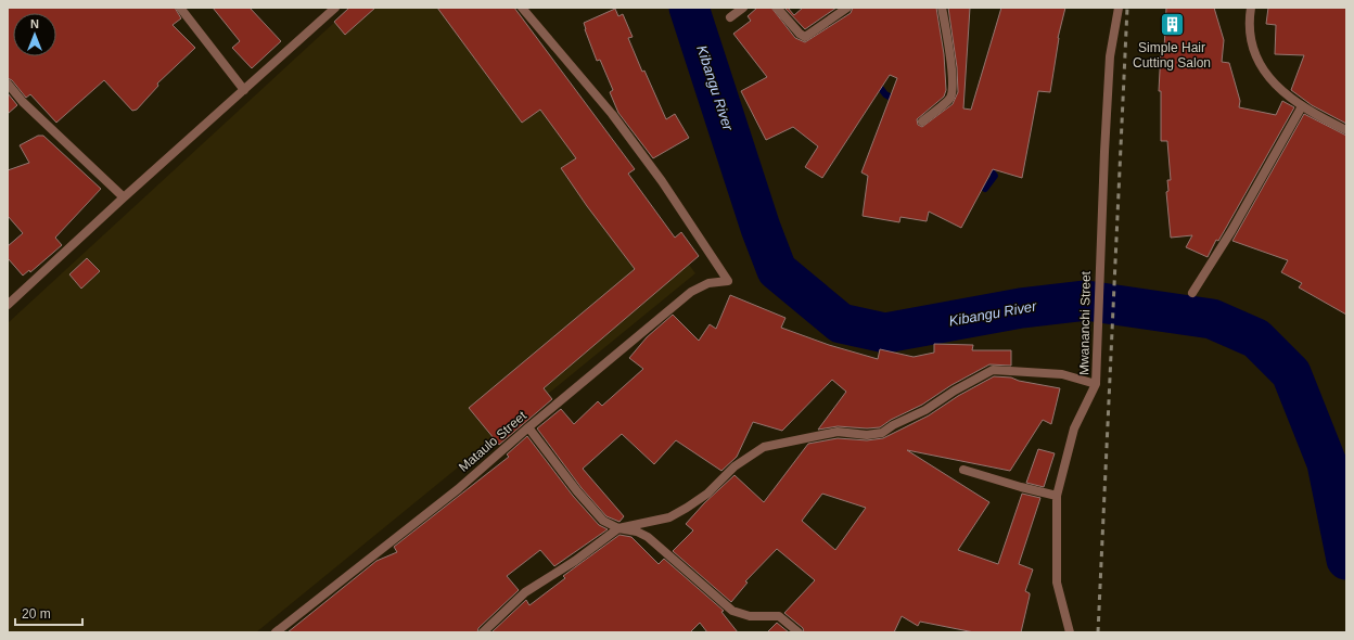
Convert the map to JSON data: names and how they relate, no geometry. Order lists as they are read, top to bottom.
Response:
{
  "streets": {
    "street": ["Mwananchi Street", "Mataulo Street"]
  },
  "water": ["Kibangu River"],
  "places": {
    "building": ["Simple Hair Cutting Salon"]
  },
  "scale_bar": "20 m",
  "north": "top"
}
